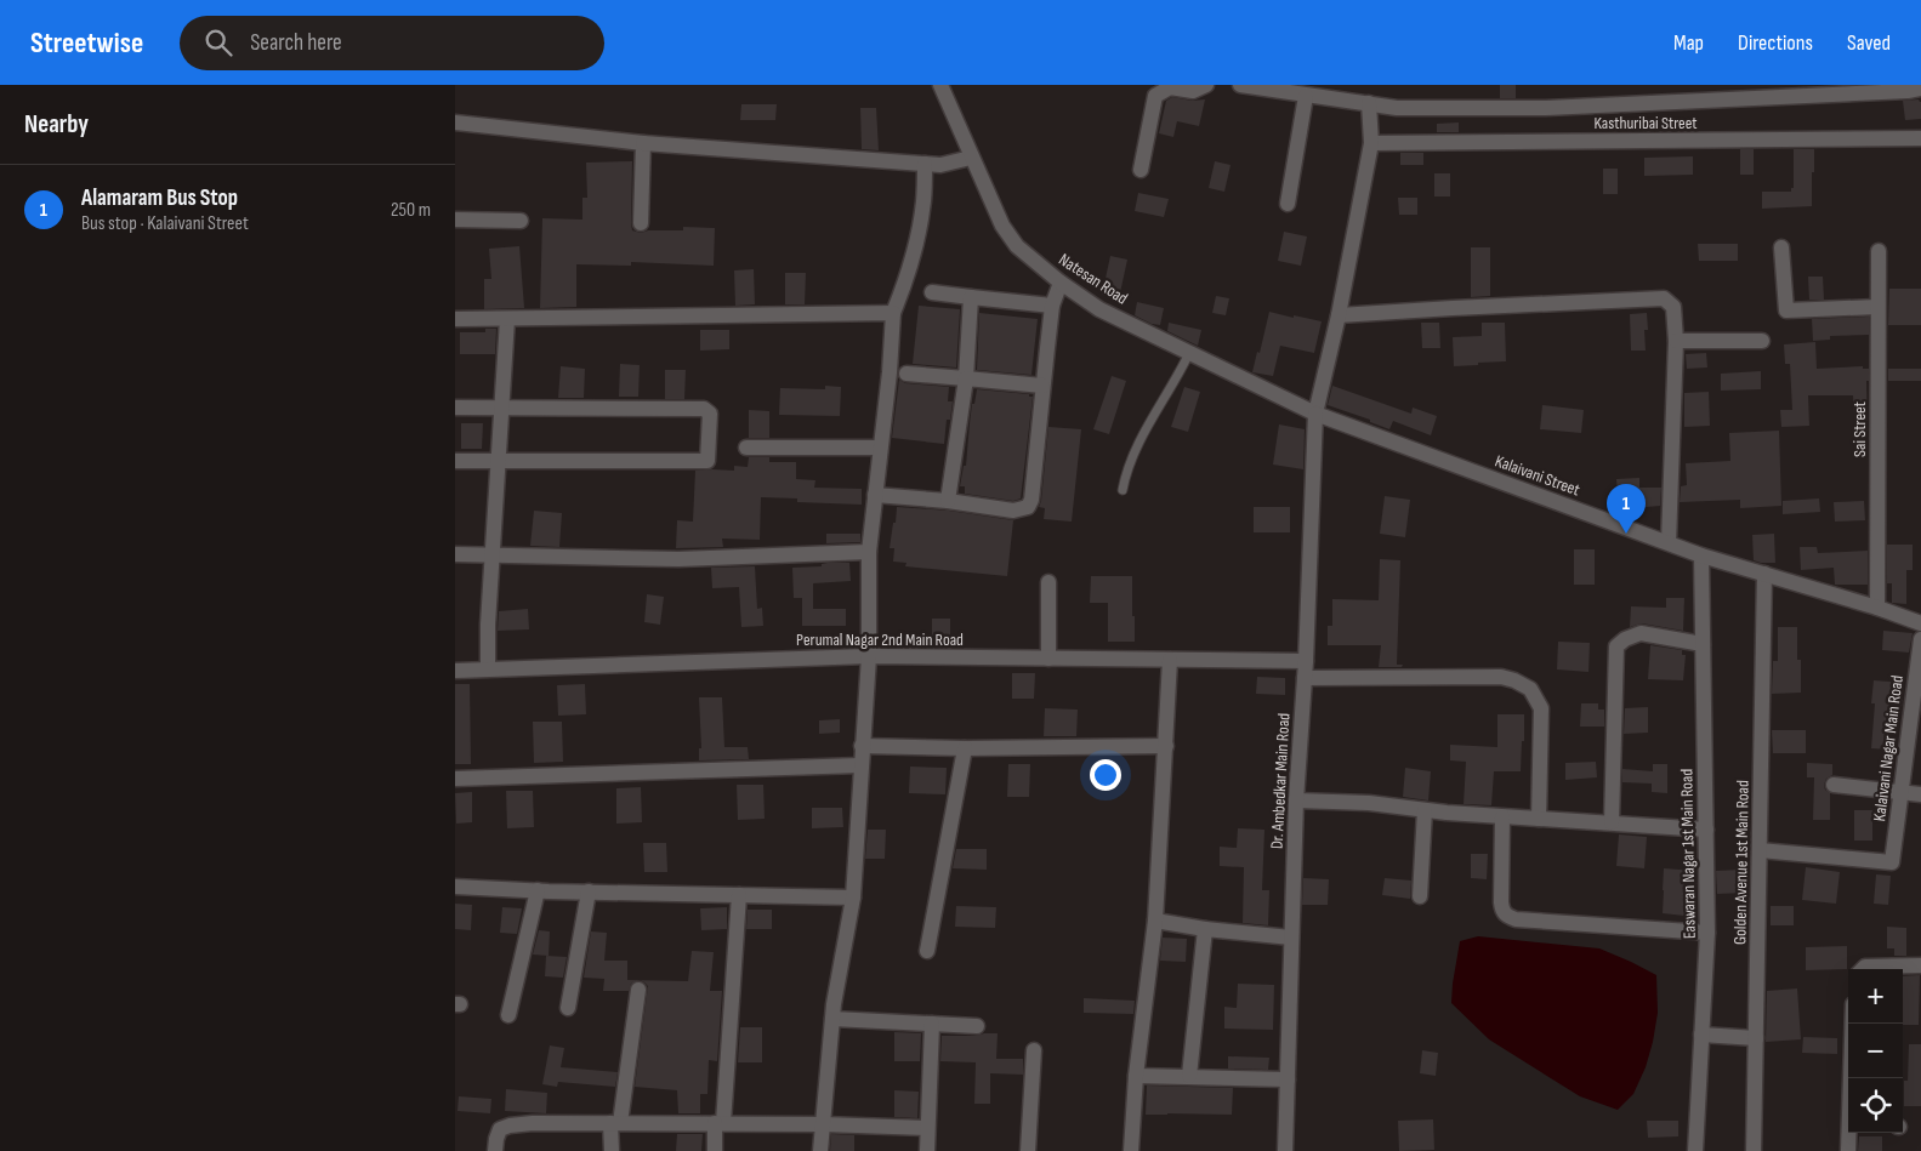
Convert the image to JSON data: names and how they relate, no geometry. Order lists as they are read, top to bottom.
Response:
{
  "streets": {
    "street": [
      "Kasthuribai Street",
      "Natesan Road",
      "Sai Street",
      "Kalaivani Street",
      "Perumal Nagar 2nd Main Road",
      "Kalaivani Nagar Main Road",
      "Dr. Ambedkar Main Road",
      "Easwaran Nagar 1st Main Road",
      "Golden Avenue 1st Main Road"
    ]
  },
  "crossings": [
    ["Kasthuribai Street", "Dr. Ambedkar Main Road"],
    ["Natesan Road", "Kalaivani Street"],
    ["Natesan Road", "Dr. Ambedkar Main Road"],
    ["Sai Street", "Kalaivani Street"],
    ["Kalaivani Street", "Dr. Ambedkar Main Road"],
    ["Kalaivani Street", "Easwaran Nagar 1st Main Road"],
    ["Kalaivani Street", "Golden Avenue 1st Main Road"],
    ["Perumal Nagar 2nd Main Road", "Dr. Ambedkar Main Road"],
    ["Kalaivani Nagar Main Road", "Golden Avenue 1st Main Road"]
  ],
  "page": {
    "header": "Streetwise",
    "search": "Search here",
    "nav": ["Map", "Directions", "Saved"],
    "heading": "Nearby",
    "list": [
      {
        "mark": "1",
        "name": "Alamaram Bus Stop",
        "note": "Bus stop · Kalaivani Street",
        "value": "250 m"
      }
    ],
    "pins": "1",
    "map_buttons": ["+", "−"]
  }
}
